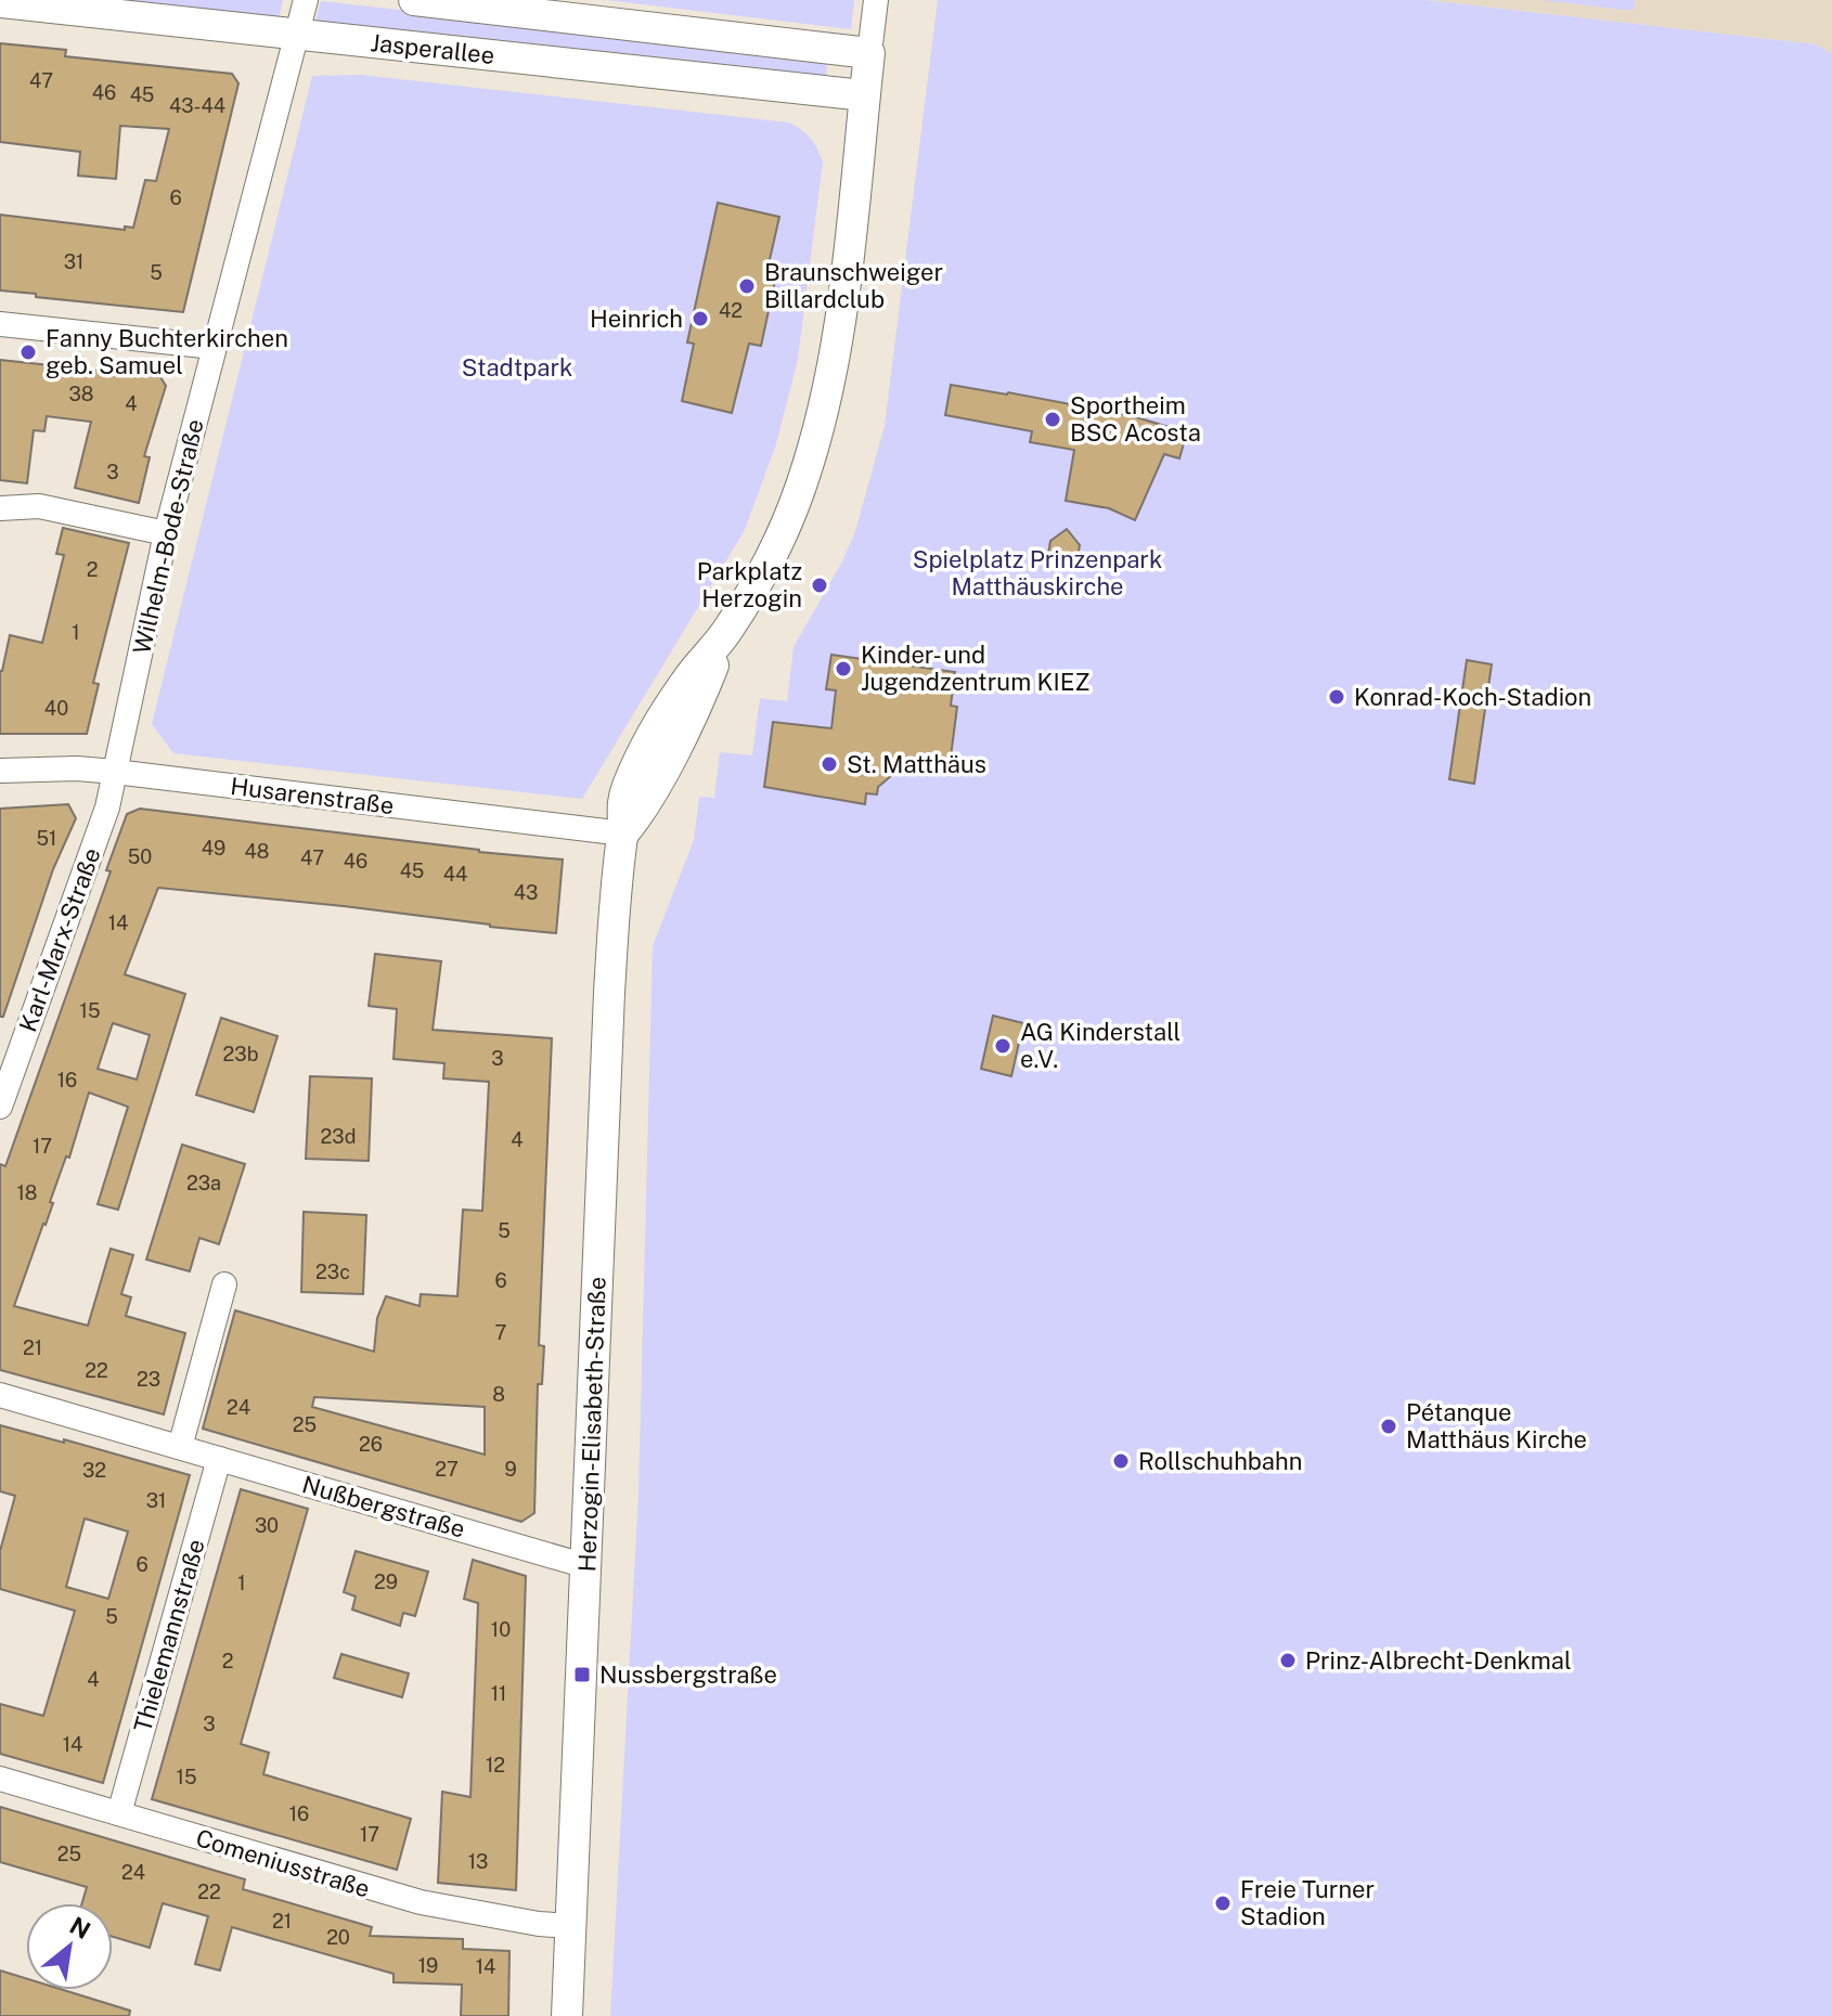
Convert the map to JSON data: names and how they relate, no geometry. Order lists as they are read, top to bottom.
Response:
{
  "streets": {
    "street": [
      "Jasperallee",
      "Wilhelm-Bode-Straße",
      "Husarenstraße",
      "Karl-Marx-Straße",
      "Herzogin-Elisabeth-Straße",
      "Nußbergstraße",
      "Thielemannstraße",
      "Comeniusstraße"
    ]
  },
  "crossings": [
    ["Jasperallee", "Wilhelm-Bode-Straße"],
    ["Jasperallee", "Herzogin-Elisabeth-Straße"],
    ["Wilhelm-Bode-Straße", "Husarenstraße"],
    ["Wilhelm-Bode-Straße", "Karl-Marx-Straße"],
    ["Husarenstraße", "Karl-Marx-Straße"],
    ["Husarenstraße", "Herzogin-Elisabeth-Straße"],
    ["Herzogin-Elisabeth-Straße", "Nußbergstraße"],
    ["Herzogin-Elisabeth-Straße", "Comeniusstraße"],
    ["Nußbergstraße", "Thielemannstraße"],
    ["Thielemannstraße", "Comeniusstraße"]
  ],
  "parks": ["Stadtpark", "Spielplatz Prinzenpark Matthäuskirche"],
  "places": {
    "other": [
      "Braunschweiger Billardclub",
      "Heinrich",
      "Fanny Buchterkirchen geb. Samuel",
      "Sportheim BSC Acosta",
      "Parkplatz Herzogin",
      "Kinder- und Jugendzentrum KIEZ",
      "Konrad-Koch-Stadion",
      "St. Matthäus",
      "AG Kinderstall e.V.",
      "Pétanque Matthäus Kirche",
      "Rollschuhbahn",
      "Prinz-Albrecht-Denkmal",
      "Freie Turner Stadion"
    ],
    "transit": ["Nussbergstraße"]
  },
  "house_numbers": [
    "47",
    "46",
    "45",
    "43-44",
    "6",
    "31",
    "5",
    "42",
    "38",
    "4",
    "3",
    "2",
    "1",
    "40",
    "51",
    "49",
    "48",
    "50",
    "47",
    "46",
    "45",
    "44",
    "43",
    "14",
    "15",
    "23b",
    "3",
    "16",
    "23d",
    "4",
    "17",
    "23a",
    "18",
    "5",
    "23c",
    "6",
    "7",
    "21",
    "22",
    "23",
    "8",
    "24",
    "25",
    "26",
    "27",
    "9",
    "32",
    "31",
    "30",
    "6",
    "29",
    "1",
    "5",
    "10",
    "2",
    "4",
    "11",
    "3",
    "14",
    "12",
    "15",
    "16",
    "17",
    "25",
    "13",
    "24",
    "22",
    "21",
    "20",
    "19",
    "14"
  ],
  "north": "top right"
}
